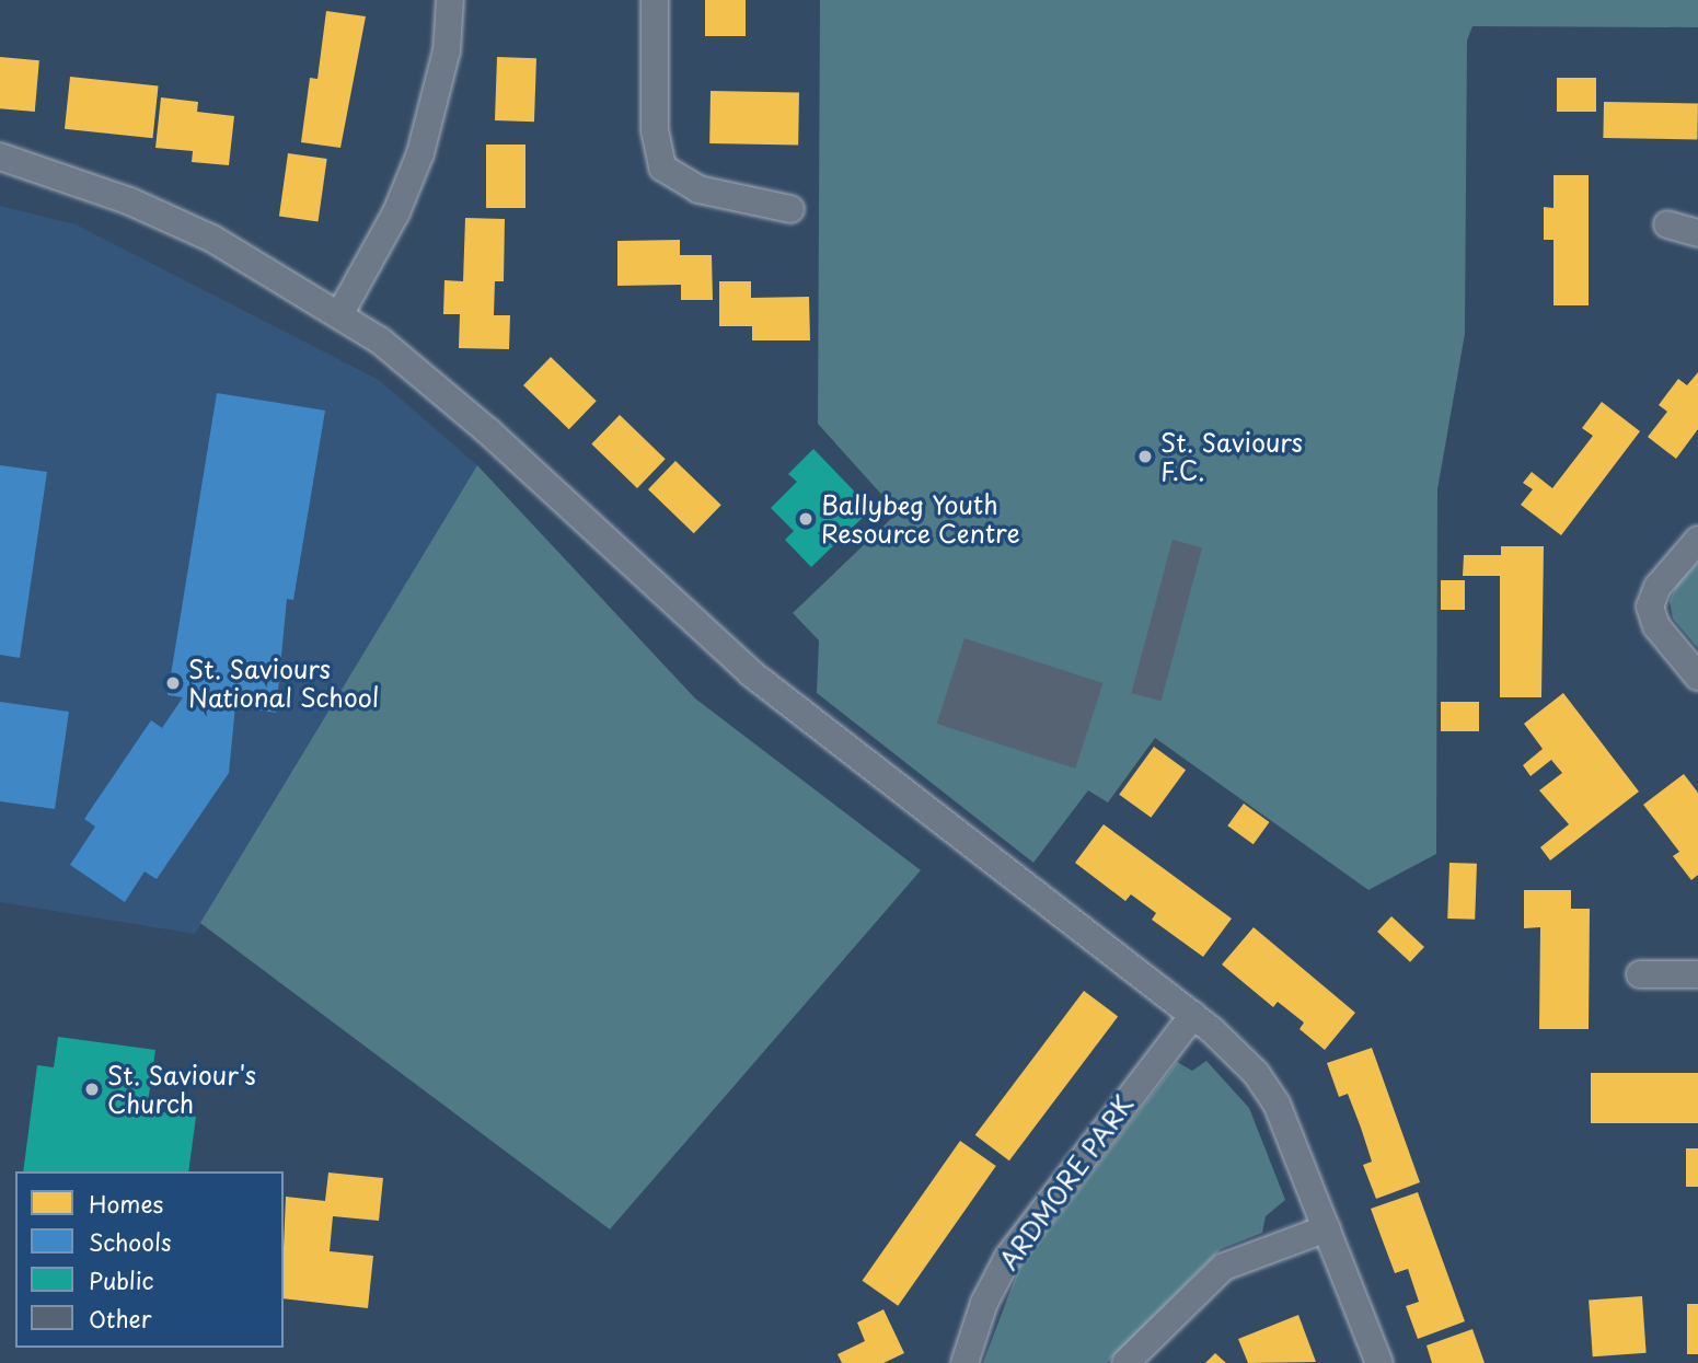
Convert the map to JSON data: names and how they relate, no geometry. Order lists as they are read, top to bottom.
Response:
{
  "streets": {
    "street": ["ARDMORE PARK"]
  },
  "places": [
    "St. Saviours F.C.",
    "Ballybeg Youth Resource Centre",
    "St. Saviours National School",
    "St. Saviour's Church"
  ],
  "legend": [
    "Homes",
    "Schools",
    "Public",
    "Other"
  ]
}
